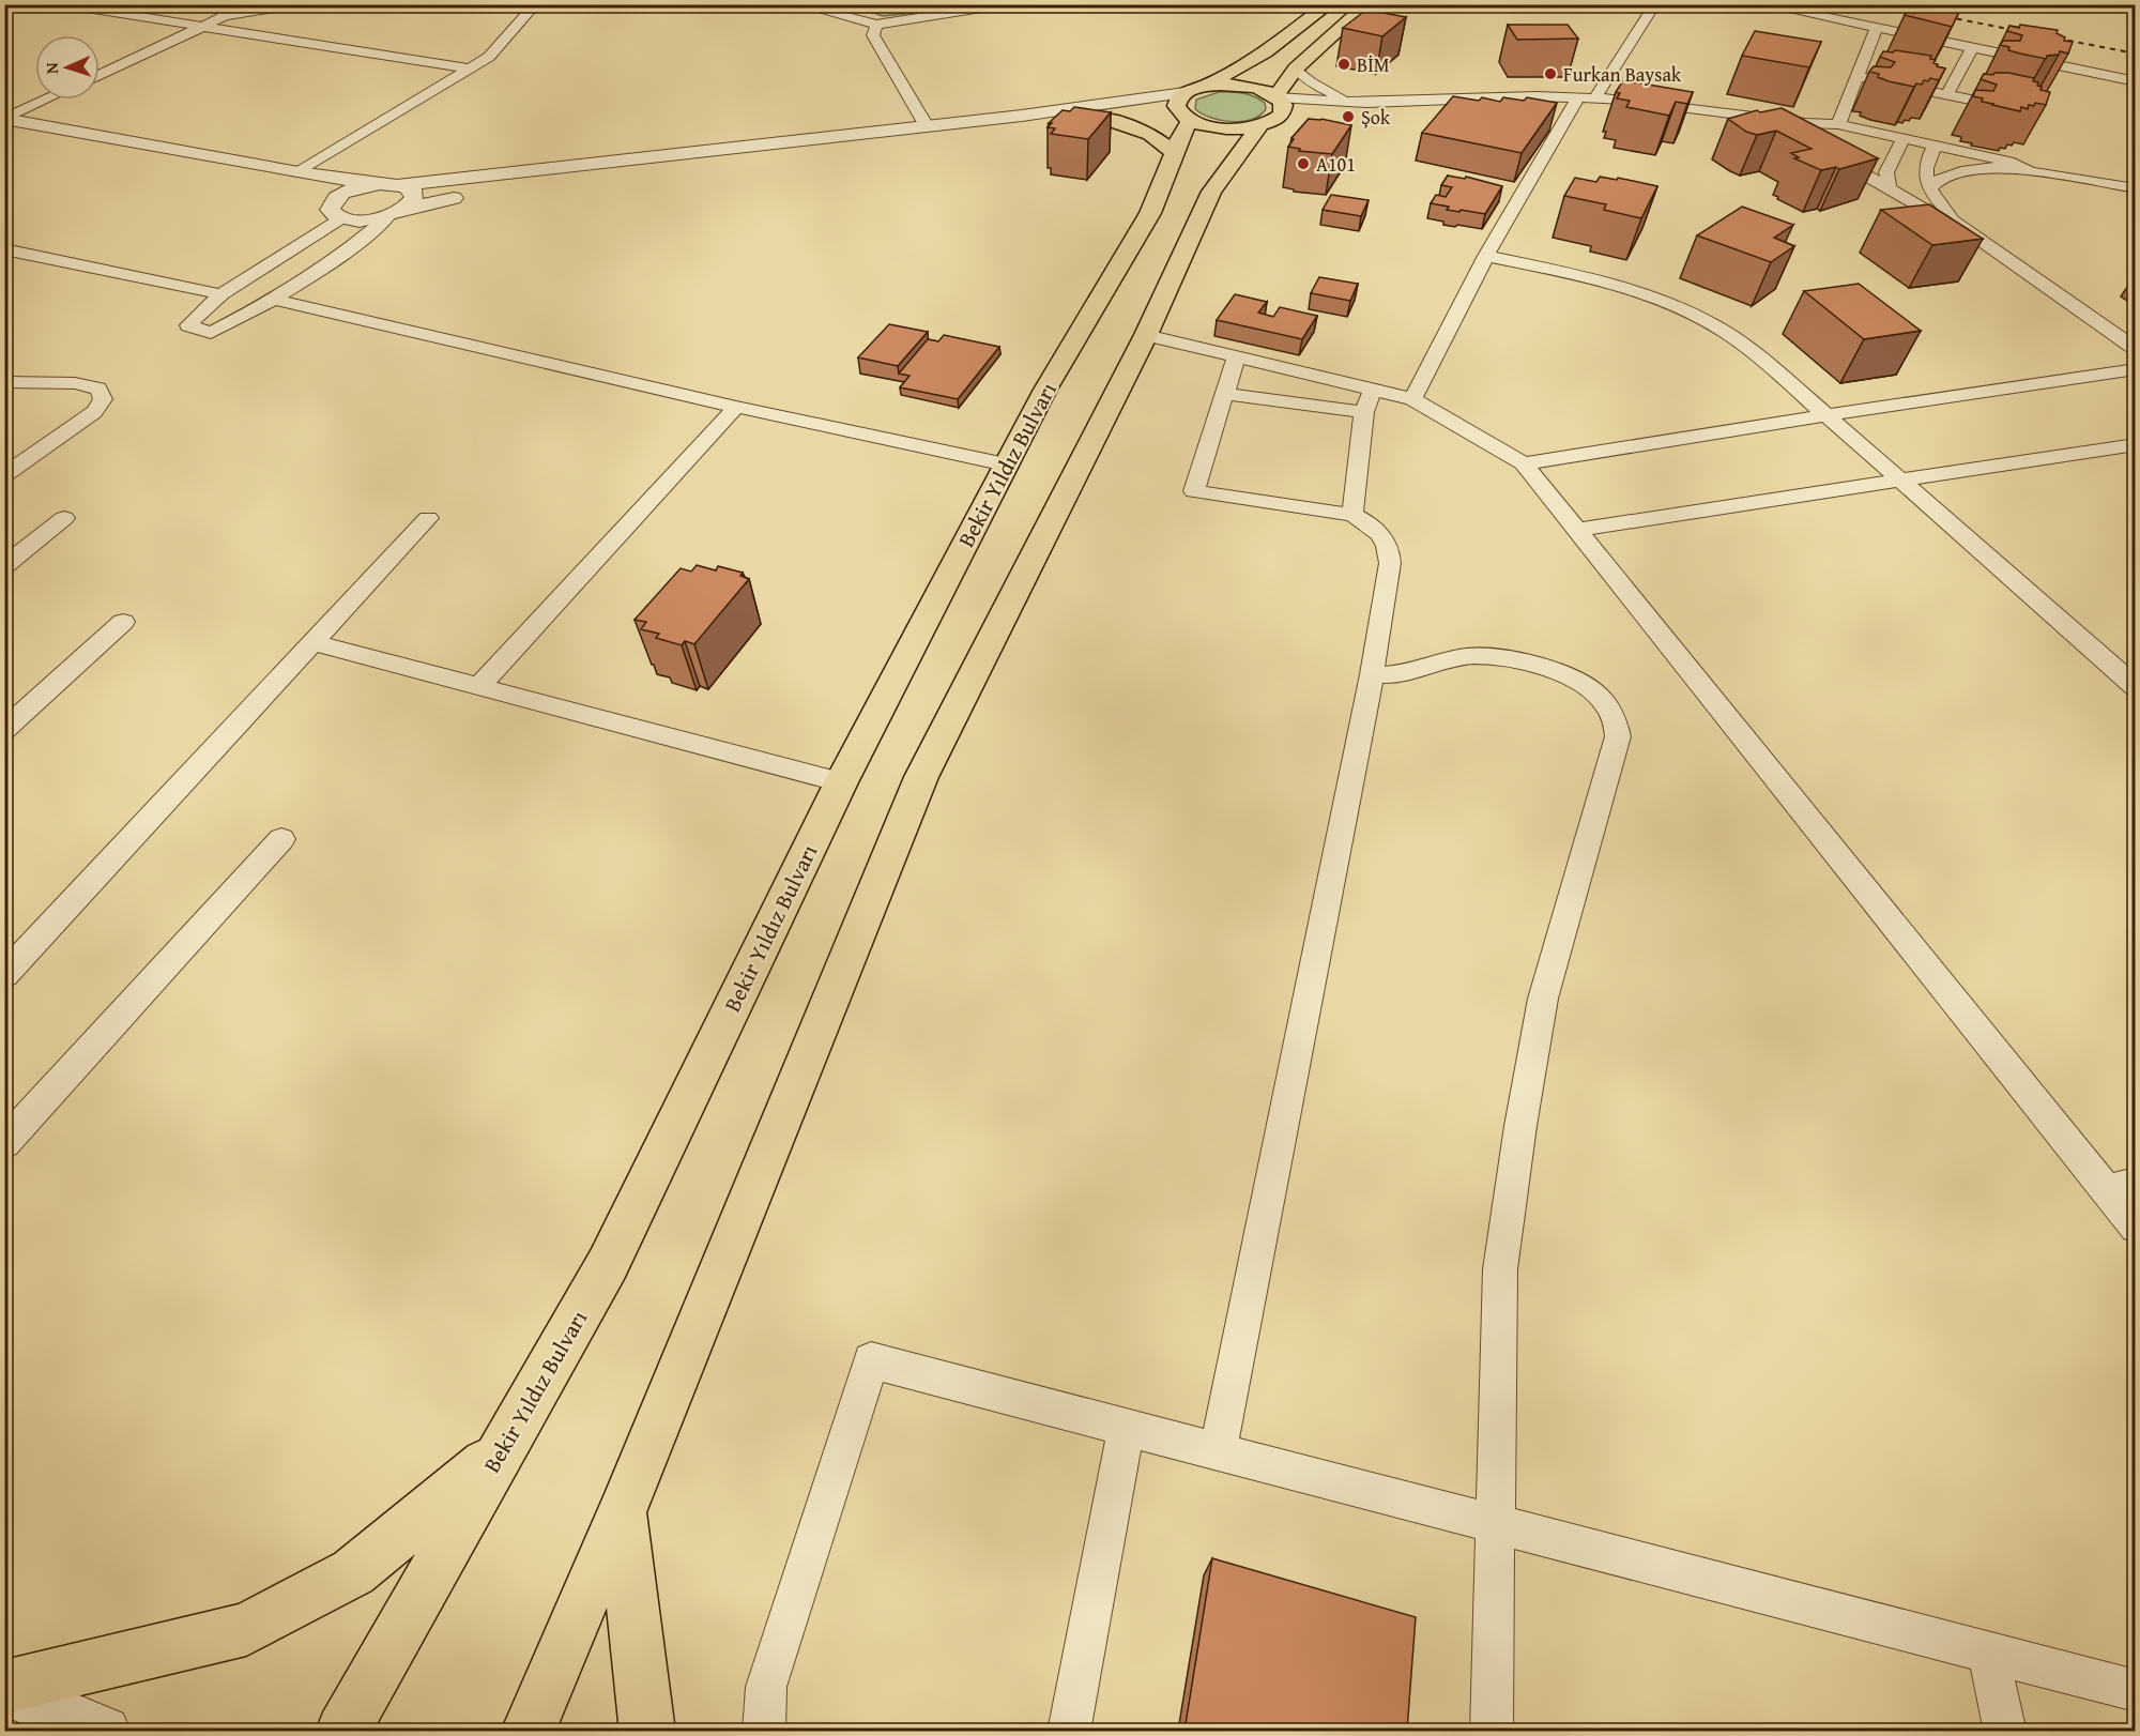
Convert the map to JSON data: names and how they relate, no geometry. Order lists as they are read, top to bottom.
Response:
{
  "streets": {
    "main road": ["Bekir Yıldız Bulvarı"]
  },
  "places": [
    "BİM",
    "Furkan Baysak",
    "Şok",
    "A101"
  ],
  "north": "left"
}
